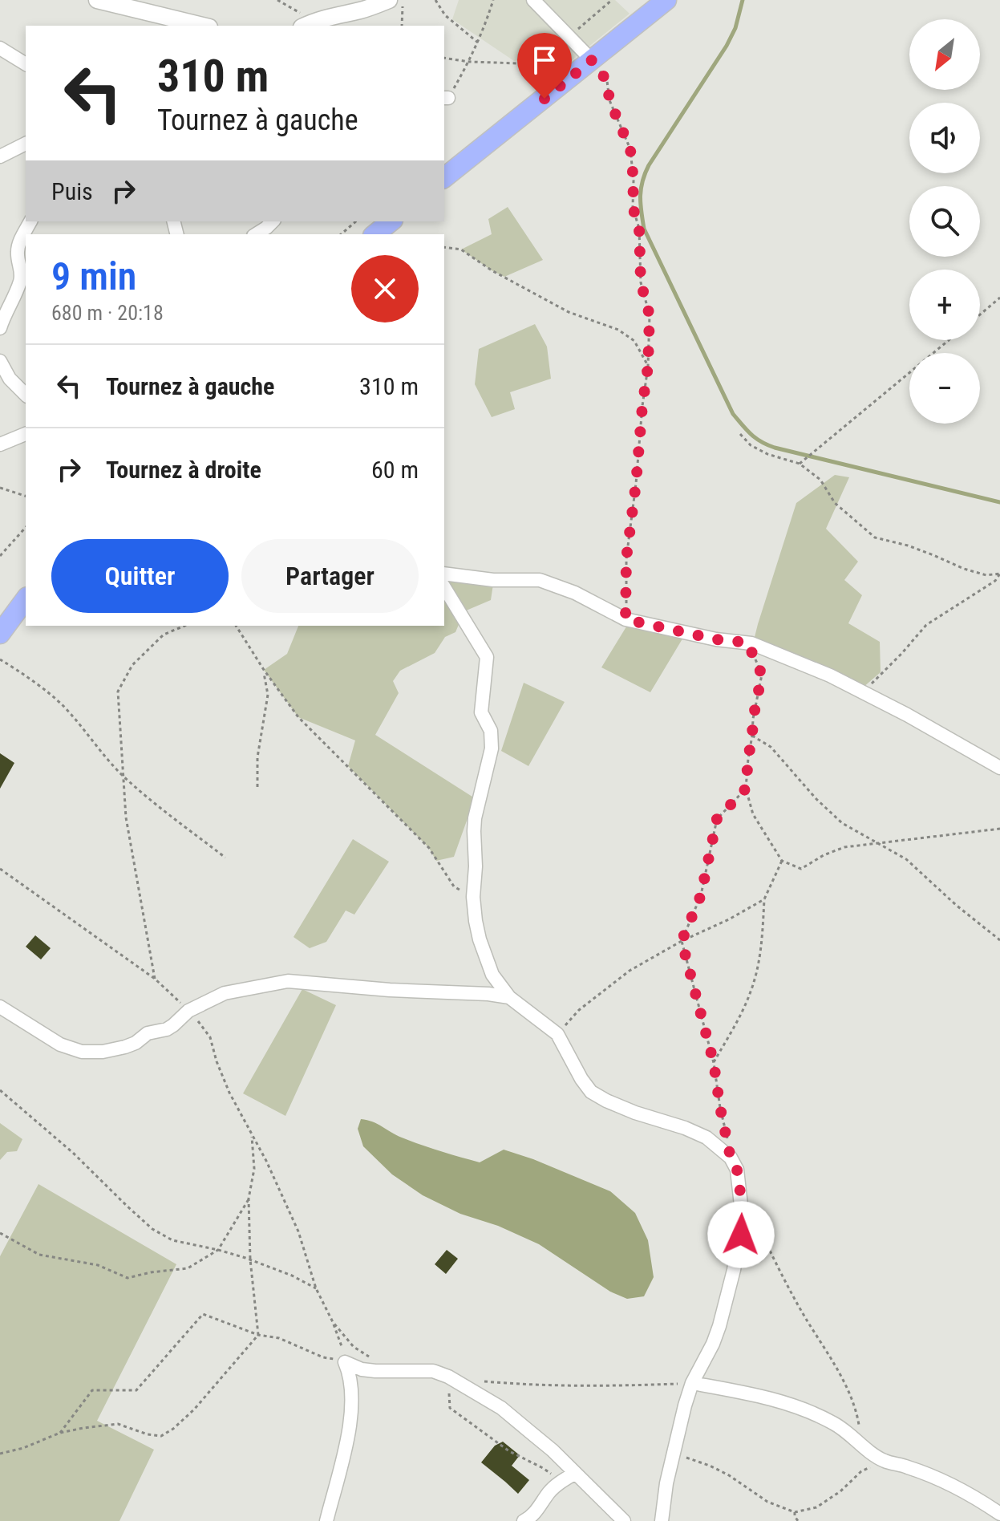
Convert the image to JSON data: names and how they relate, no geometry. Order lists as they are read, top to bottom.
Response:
{
  "north": "bottom left",
  "page": {
    "map_buttons": ["+", "−"],
    "turn": ["310 m", "Tournez à gauche"],
    "then": "Puis",
    "heading": ["9 min", "680 m · 20:18"],
    "list": [
      {
        "name": "Tournez à gauche",
        "value": "310 m"
      },
      {
        "name": "Tournez à droite",
        "value": "60 m"
      }
    ],
    "buttons": ["Quitter", "Partager"]
  }
}
